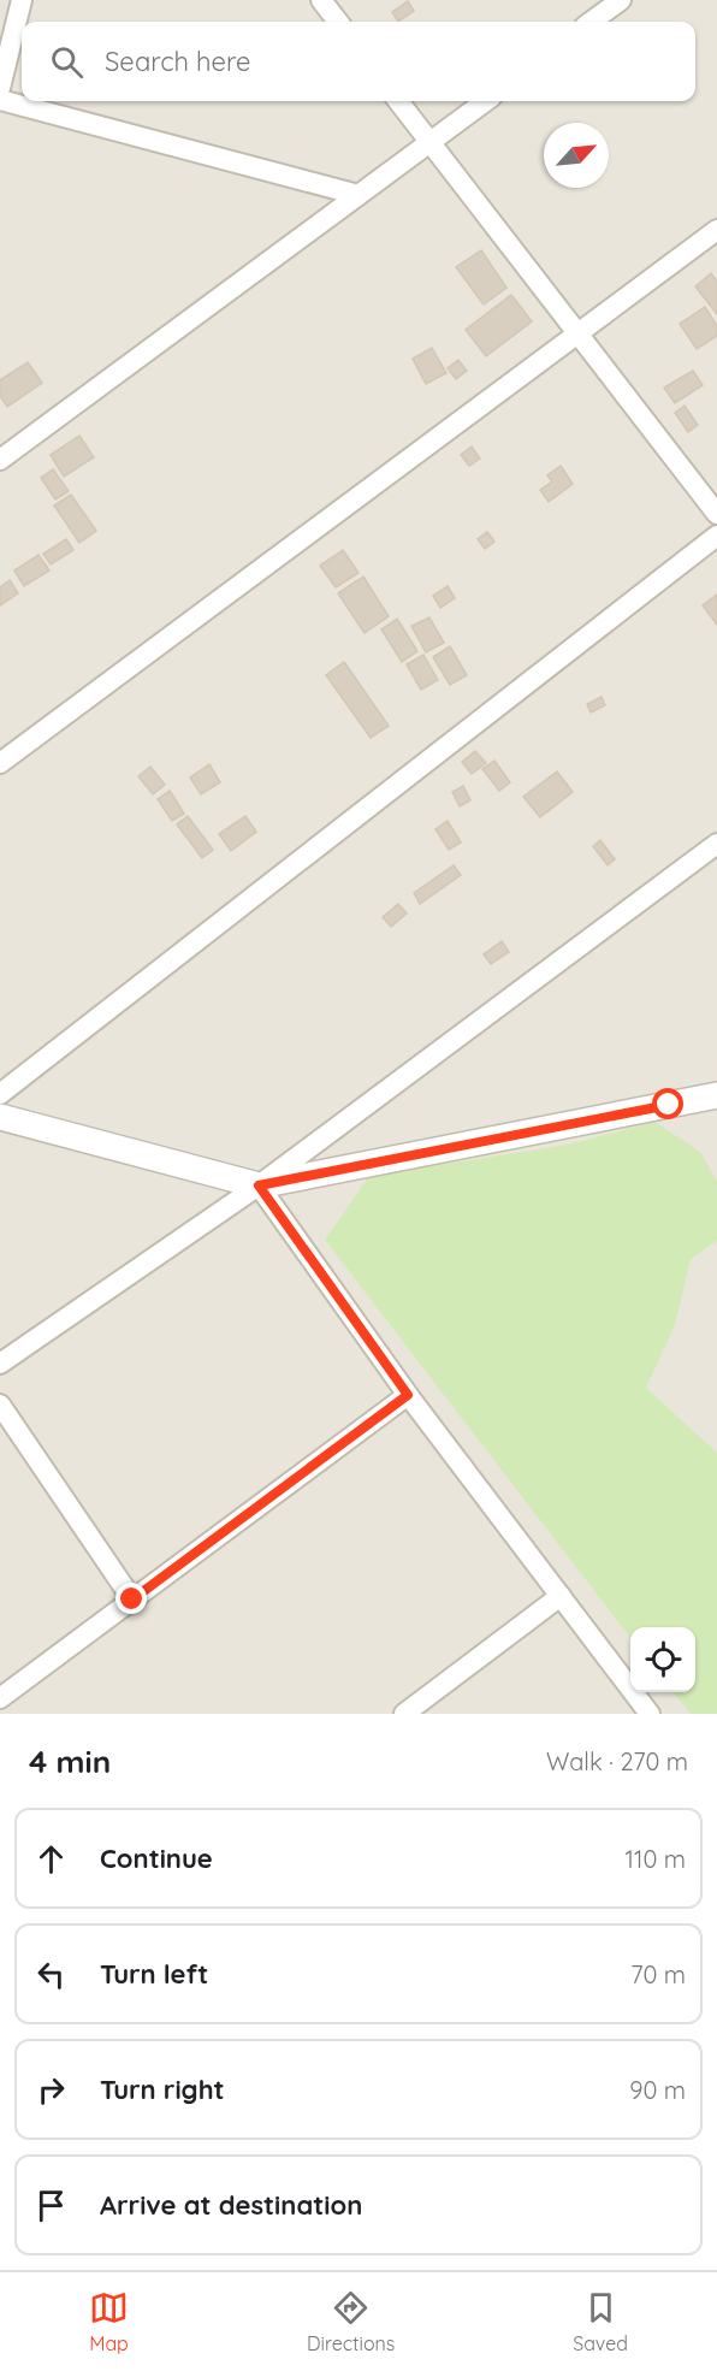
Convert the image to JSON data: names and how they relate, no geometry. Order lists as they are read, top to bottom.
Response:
{
  "north": "top right",
  "page": {
    "search": "Search here",
    "heading": ["4 min", "Walk · 270 m"],
    "list": [
      ["Continue", "110 m"],
      ["Turn left", "70 m"],
      ["Turn right", "90 m"],
      "Arrive at destination"
    ],
    "nav": ["Map", "Directions", "Saved"]
  }
}
